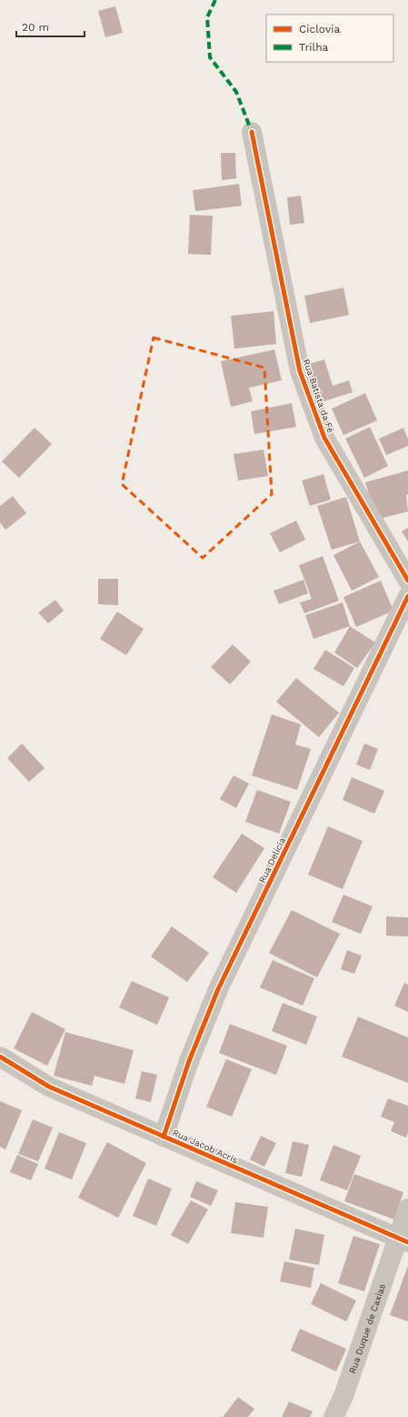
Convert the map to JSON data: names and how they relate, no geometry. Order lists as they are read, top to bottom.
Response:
{
  "streets": {
    "street": [
      "Rua Batista da Fé",
      "Rua Delícia",
      "Rua Jacob Acris",
      "Rua Duque de Caxias"
    ]
  },
  "crossings": [
    ["Rua Delícia", "Rua Jacob Acris"],
    ["Rua Jacob Acris", "Rua Duque de Caxias"]
  ],
  "legend": ["Ciclovia", "Trilha"],
  "scale_bar": "20 m"
}
